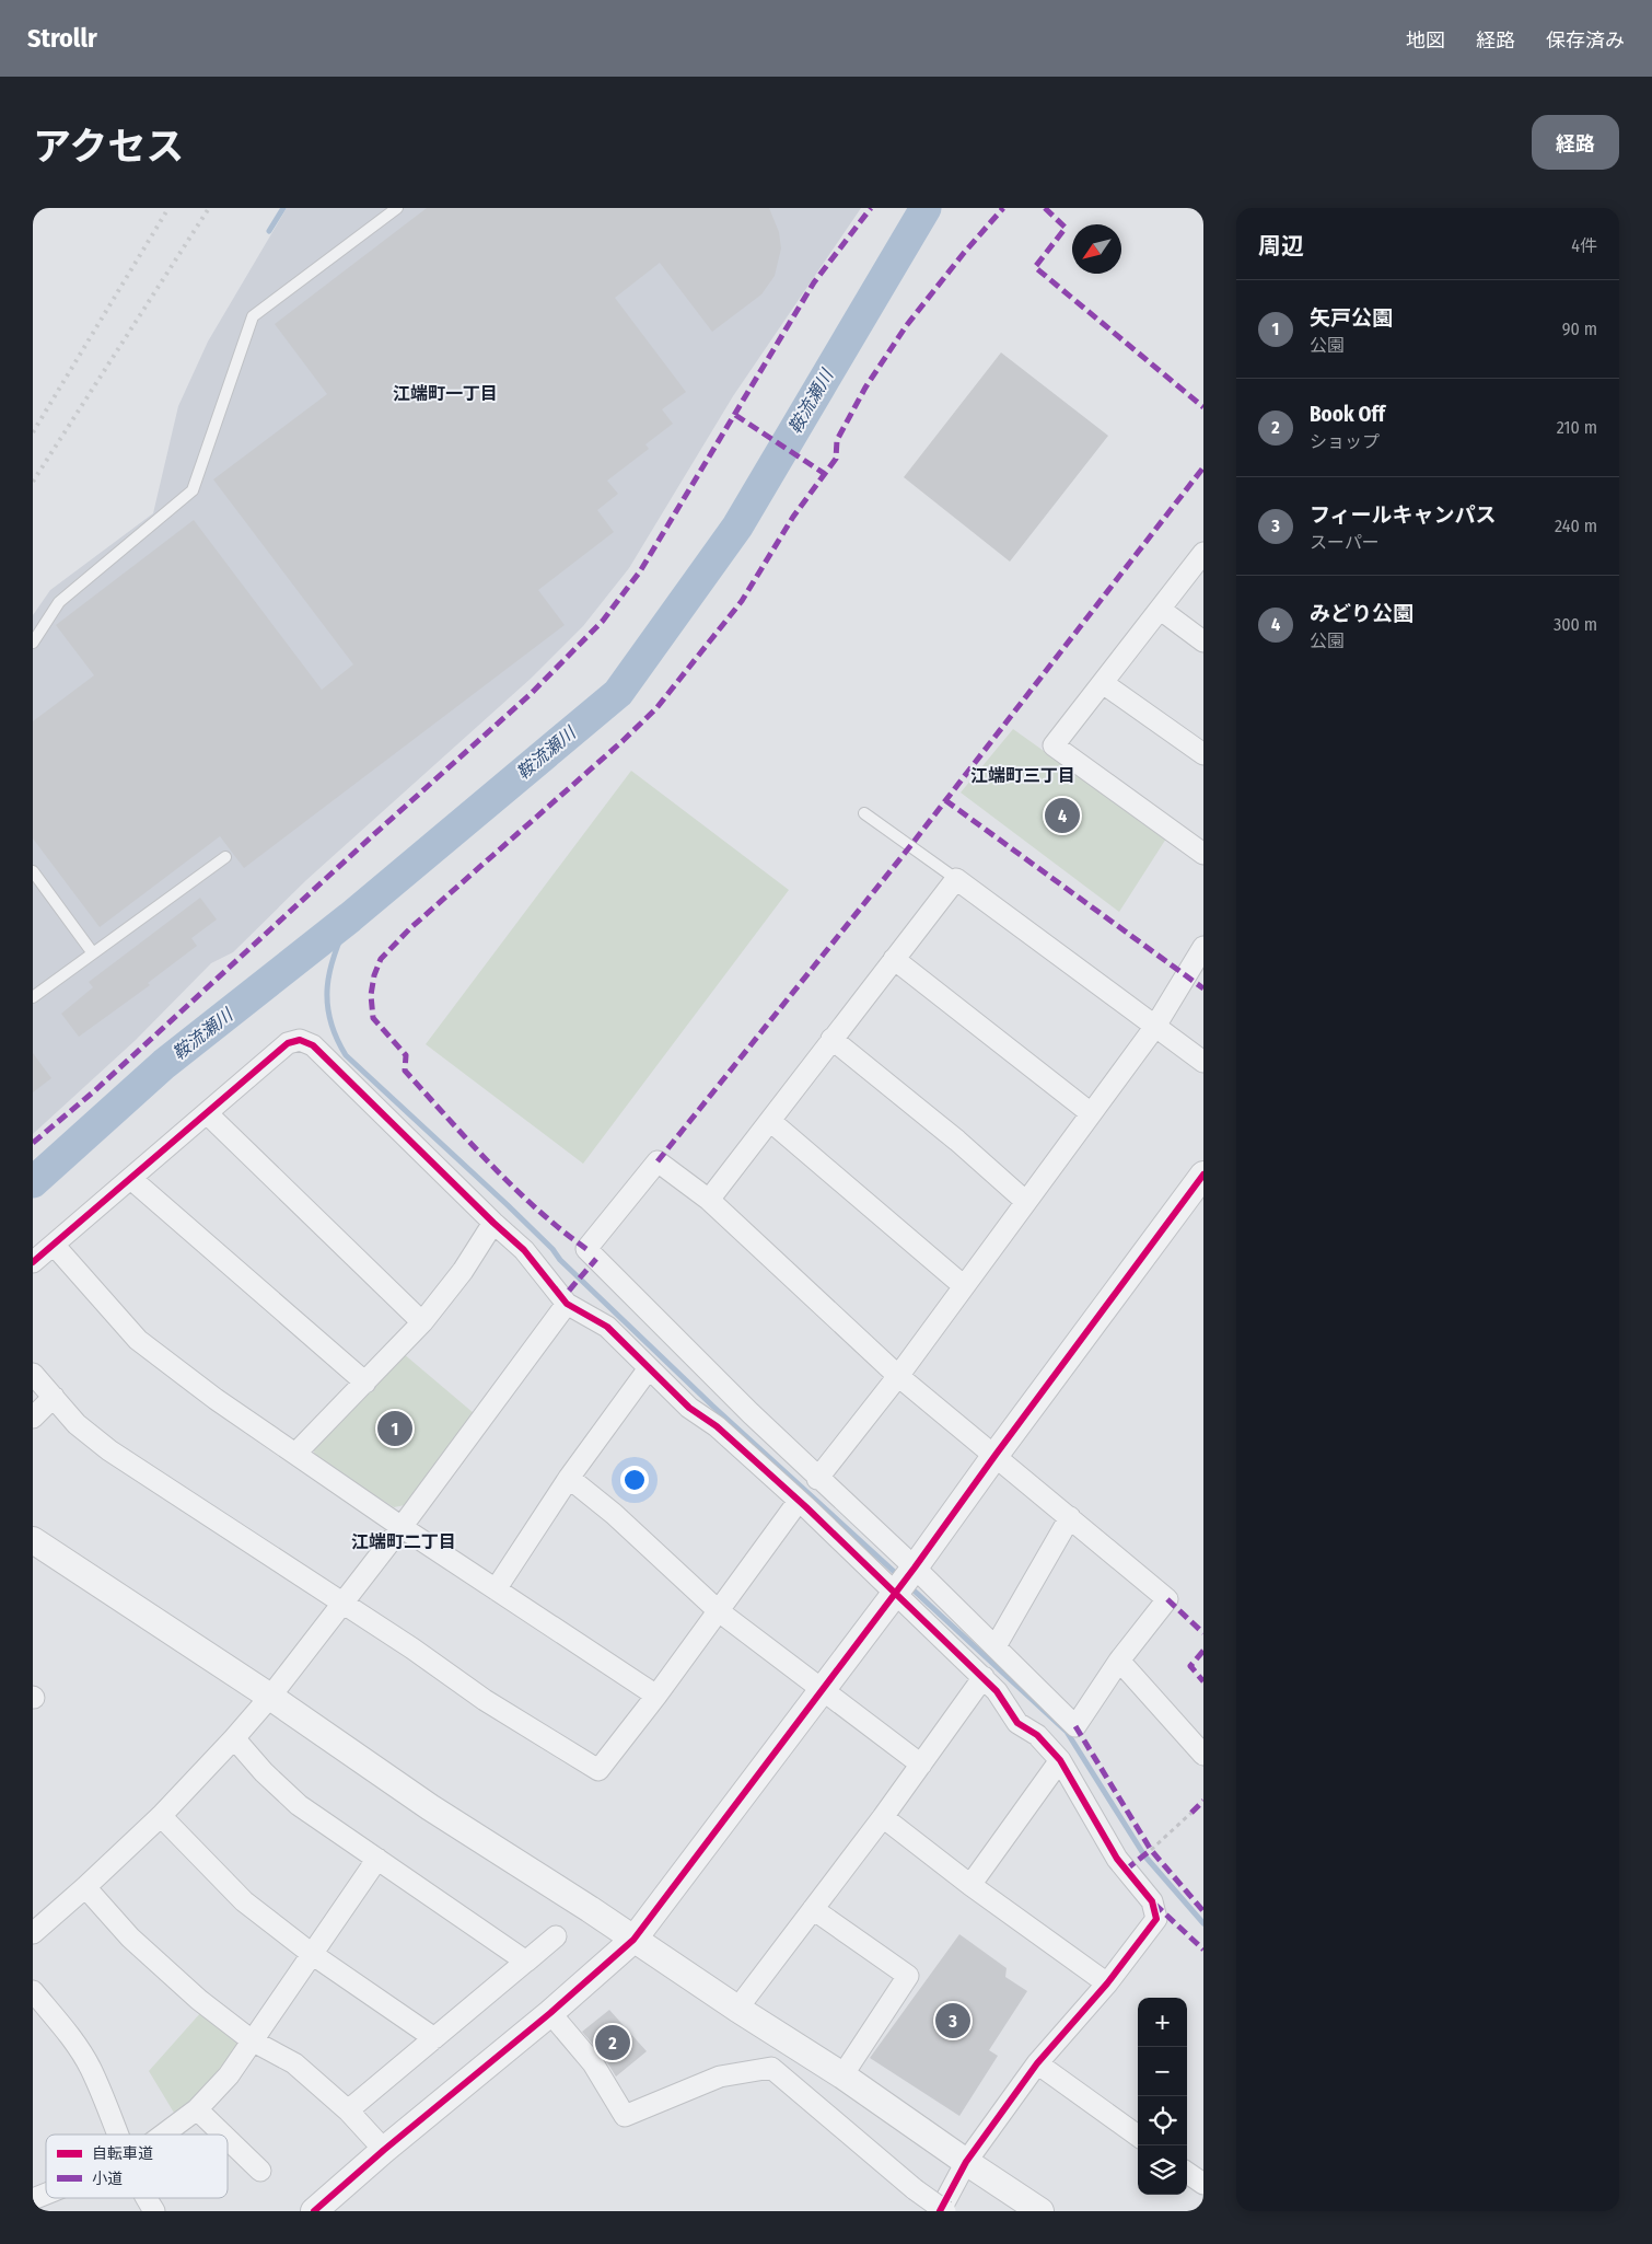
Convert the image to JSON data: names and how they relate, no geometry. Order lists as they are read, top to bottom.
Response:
{
  "districts": ["江端町一丁目", "江端町三丁目", "江端町二丁目"],
  "water": ["鞍流瀬川"],
  "legend": ["自転車道", "小道"],
  "north": "bottom left",
  "page": {
    "header": "Strollr",
    "nav": ["地図", "経路", "保存済み"],
    "title": "アクセス",
    "buttons": "経路",
    "heading": ["周辺", "4件"],
    "list": [
      {
        "mark": "1",
        "name": "矢戸公園",
        "note": "公園",
        "value": "90 m"
      },
      {
        "mark": "2",
        "name": "Book Off",
        "note": "ショップ",
        "value": "210 m"
      },
      {
        "mark": "3",
        "name": "フィールキャンパス",
        "note": "スーパー",
        "value": "240 m"
      },
      {
        "mark": "4",
        "name": "みどり公園",
        "note": "公園",
        "value": "300 m"
      }
    ],
    "pins": [
      "4",
      "1",
      "3",
      "2"
    ],
    "map_buttons": ["+", "−"]
  }
}
